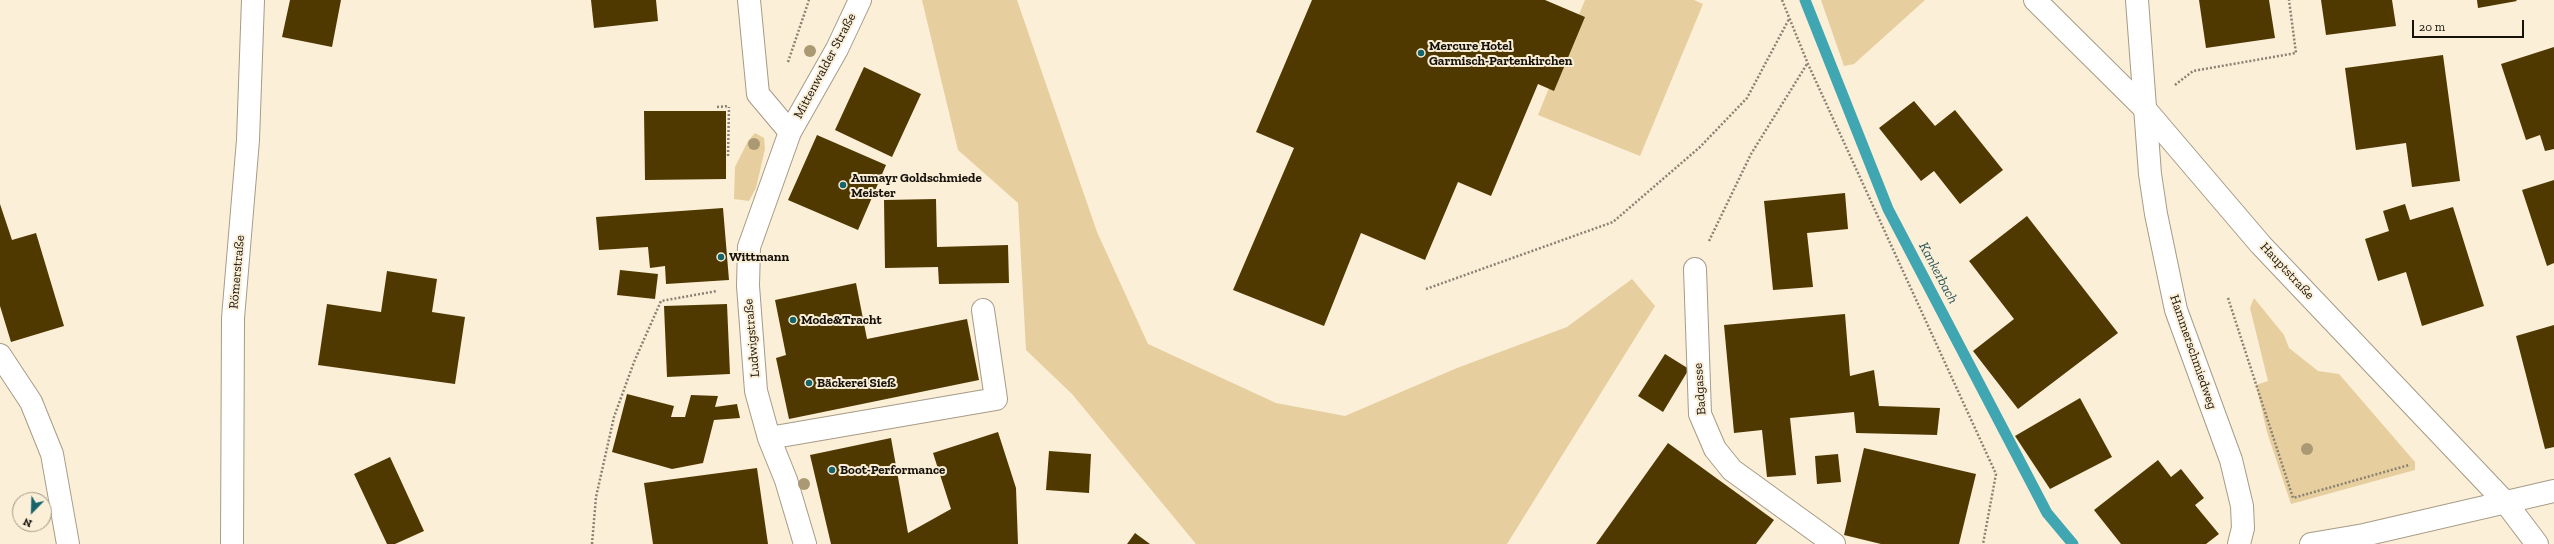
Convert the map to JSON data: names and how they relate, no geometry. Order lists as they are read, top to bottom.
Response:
{
  "streets": {
    "street": [
      "Mittenwalder Straße",
      "Hauptstraße",
      "Römerstraße",
      "Ludwigstraße",
      "Hammerschmiedweg",
      "Badgasse"
    ]
  },
  "crossings": [
    ["Mittenwalder Straße", "Ludwigstraße"],
    ["Hauptstraße", "Hammerschmiedweg"]
  ],
  "water": ["Kankerbach"],
  "places": [
    "Mercure Hotel Garmisch-Partenkirchen",
    "Aumayr Goldschmiede Meister",
    "Wittmann",
    "Mode&Tracht",
    "Bäckerei Sieß",
    "Boot-Performance"
  ],
  "scale_bar": "20 m",
  "north": "bottom left"
}
